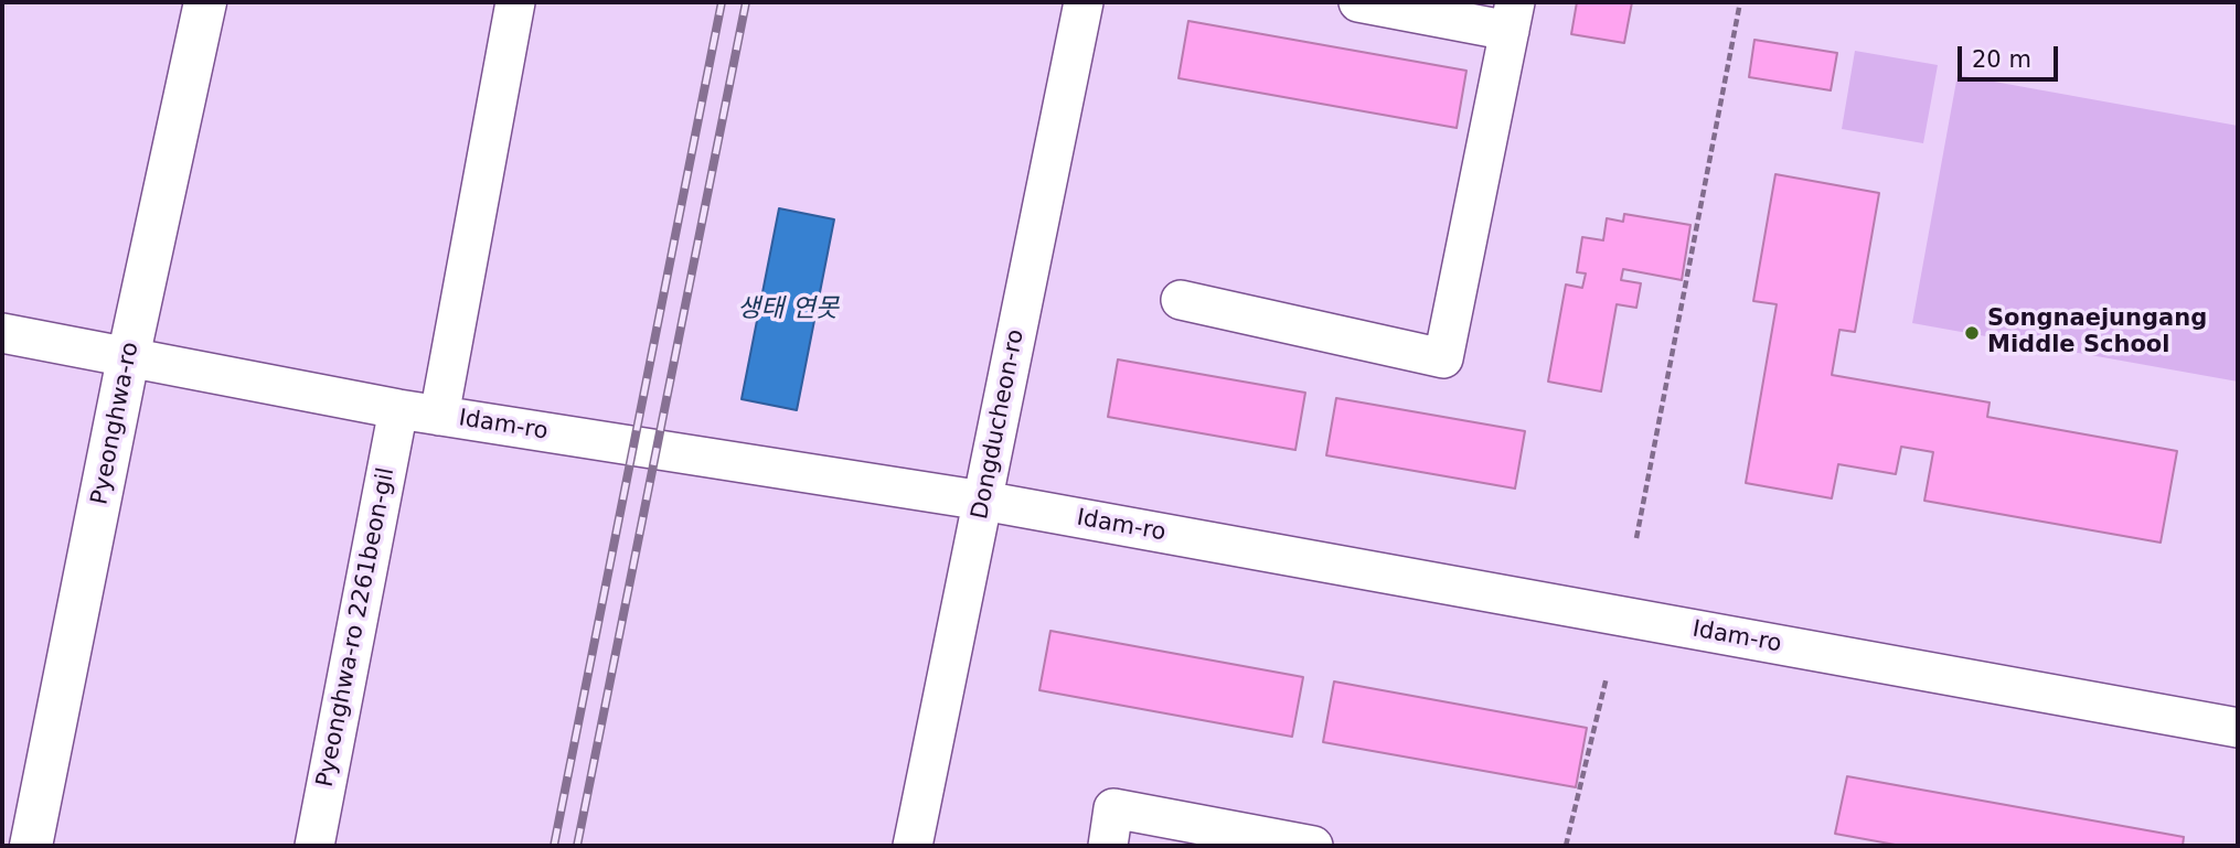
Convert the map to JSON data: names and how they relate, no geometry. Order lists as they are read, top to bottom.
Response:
{
  "streets": {
    "main road": ["Pyeonghwa-ro"],
    "street": ["Dongducheon-ro", "Idam-ro", "Pyeonghwa-ro 2261beon-gil"]
  },
  "crossings": [
    ["Pyeonghwa-ro", "Idam-ro"],
    ["Dongducheon-ro", "Idam-ro"],
    ["Idam-ro", "Pyeonghwa-ro 2261beon-gil"]
  ],
  "water": ["생태 연못"],
  "places": ["Songnaejungang Middle School"],
  "scale_bar": "20 m"
}
